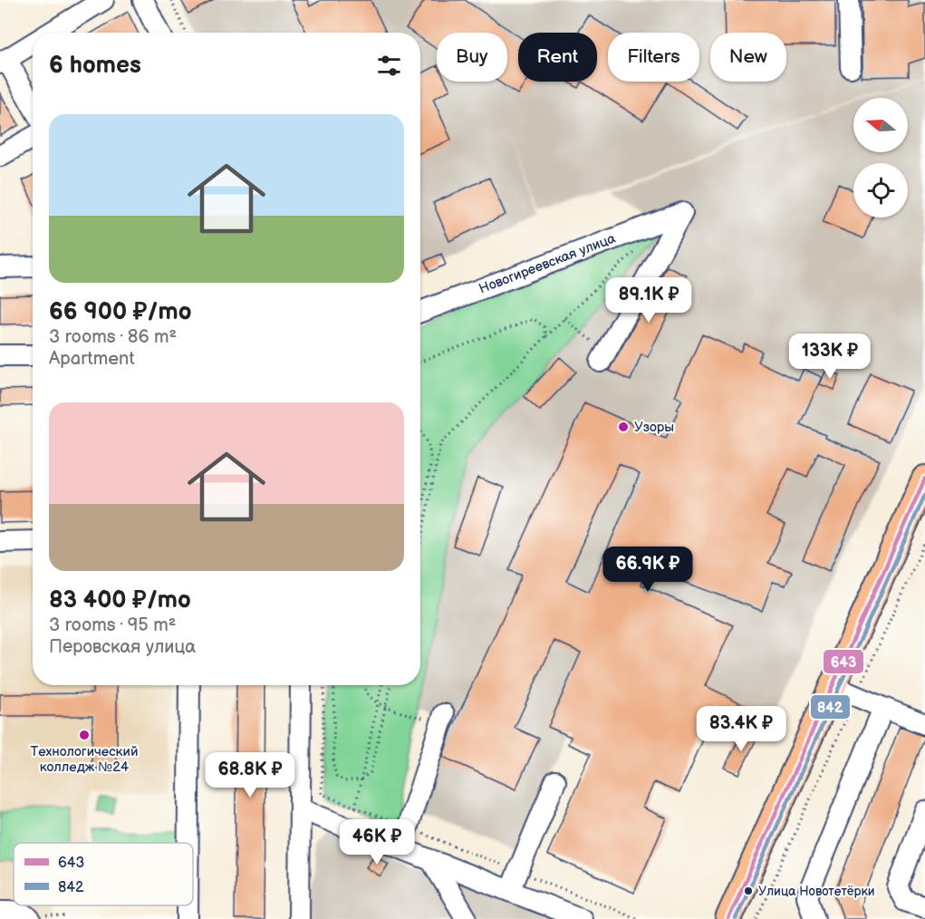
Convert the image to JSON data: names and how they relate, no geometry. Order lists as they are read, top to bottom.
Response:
{
  "streets": {
    "street": ["Новогиреевская улица"]
  },
  "places": ["Узоры", "Технологический колледж №24", "Улица Новотетёрки"],
  "lines": ["transit line 643", "transit line 842"],
  "legend": ["643", "842"],
  "north": "left",
  "page": {
    "chip": [
      "Buy",
      "Rent",
      "Filters",
      "New"
    ],
    "heading": "6 homes",
    "list": [
      {
        "name": "66 900 ₽/mo",
        "note": "3 rooms · 86 m² · Apartment"
      },
      {
        "name": "83 400 ₽/mo",
        "note": "3 rooms · 95 m² · Перовская улица"
      }
    ],
    "price": [
      "89.1K ₽",
      "133K ₽",
      "66.9K ₽",
      "83.4K ₽",
      "68.8K ₽",
      "46K ₽"
    ]
  }
}
